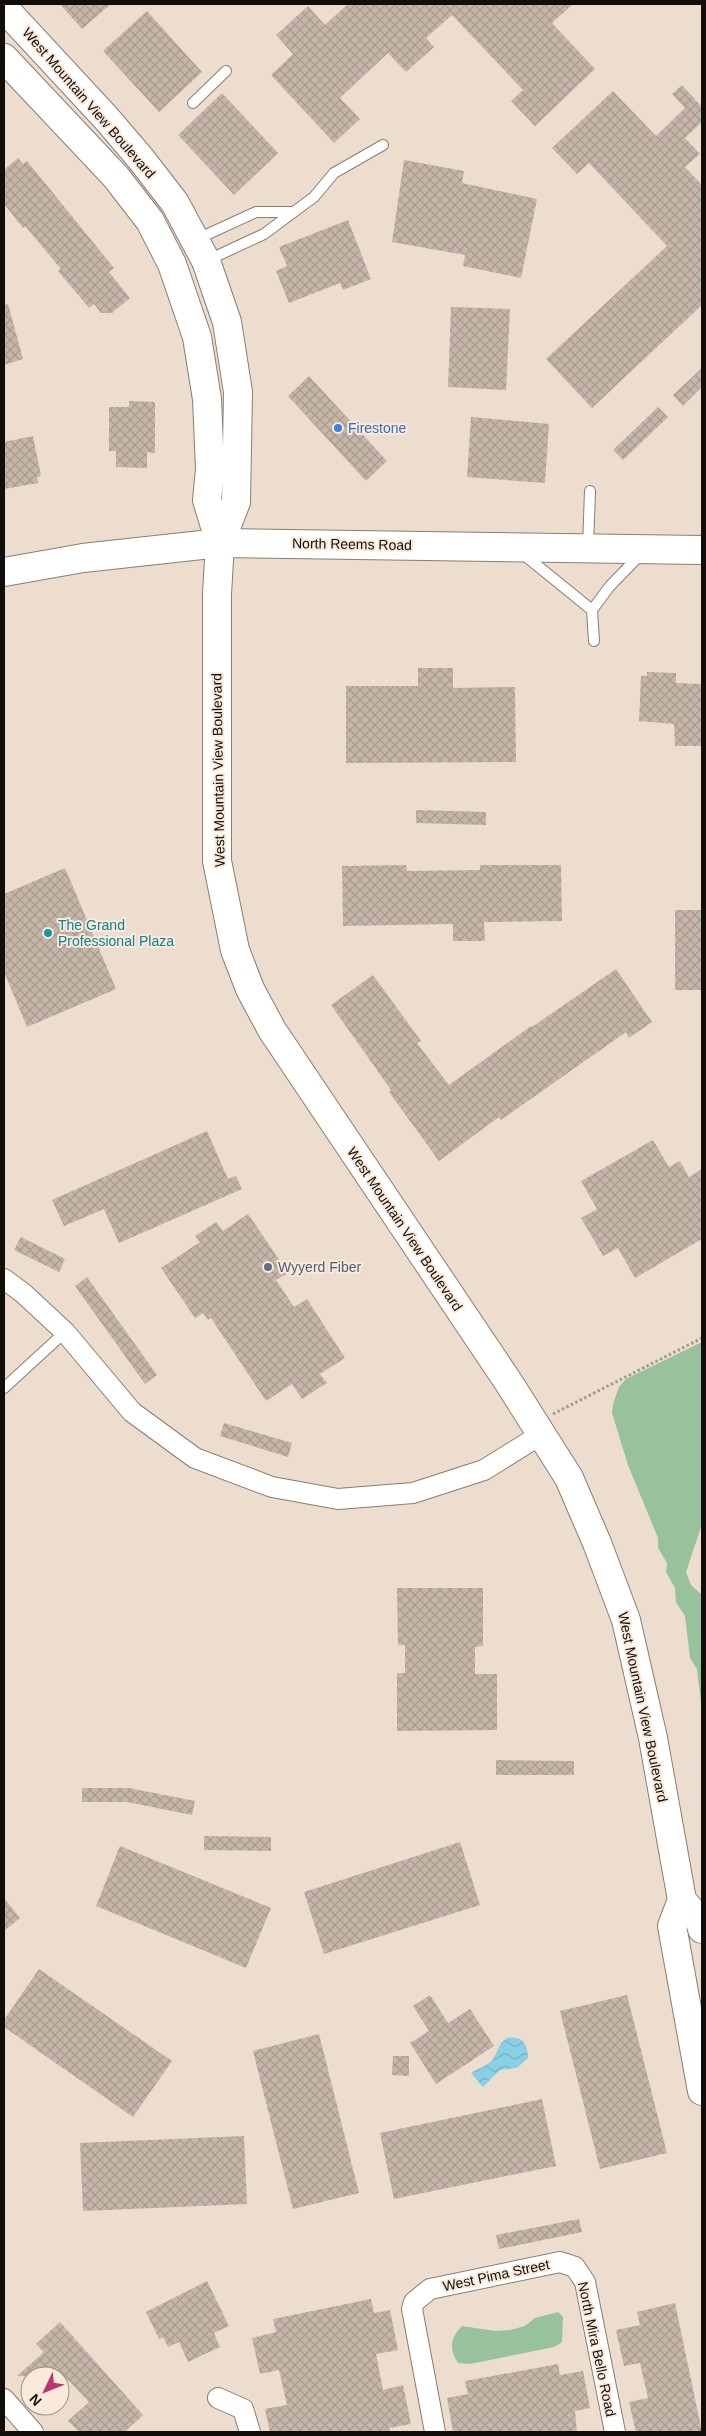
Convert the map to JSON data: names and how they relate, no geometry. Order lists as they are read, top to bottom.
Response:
{
  "streets": {
    "street": [
      "West Mountain View Boulevard",
      "North Reems Road",
      "West Pima Street",
      "North Mira Bello Road"
    ]
  },
  "crossings": [
    ["West Mountain View Boulevard", "North Reems Road"],
    ["West Pima Street", "North Mira Bello Road"]
  ],
  "places": ["Firestone", "The Grand Professional Plaza", "Wyyerd Fiber"],
  "north": "bottom left"
}
